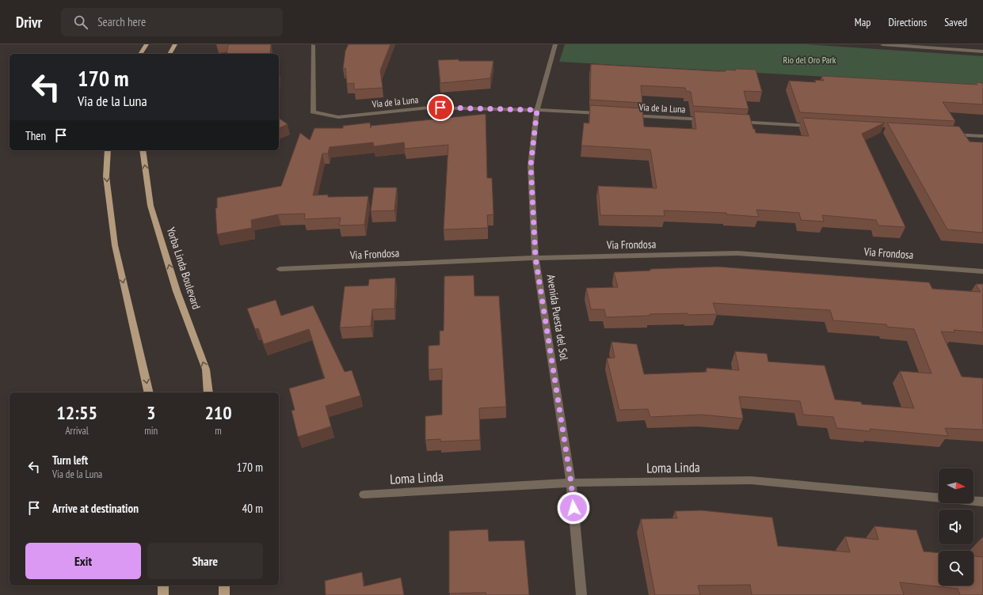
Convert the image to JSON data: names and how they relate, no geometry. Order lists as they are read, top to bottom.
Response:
{
  "streets": {
    "main road": ["Yorba Linda Boulevard"],
    "street": [
      "Via de la Luna",
      "Via Frondosa",
      "Avenida Puesta del Sol",
      "Loma Linda"
    ]
  },
  "crossings": [
    ["Via de la Luna", "Avenida Puesta del Sol"],
    ["Via Frondosa", "Avenida Puesta del Sol"],
    ["Avenida Puesta del Sol", "Loma Linda"]
  ],
  "parks": ["Rio del Oro Park"],
  "north": "right",
  "page": {
    "header": "Drivr",
    "search": "Search here",
    "nav": ["Map", "Directions", "Saved"],
    "turn": ["170 m", "Via de la Luna"],
    "then": "Then",
    "eta": [
      "12:55",
      "Arrival",
      "3",
      "min",
      "210",
      "m"
    ],
    "list": [
      {
        "name": "Turn left",
        "note": "Via de la Luna",
        "value": "170 m"
      },
      {
        "name": "Arrive at destination",
        "value": "40 m"
      }
    ],
    "buttons": ["Exit", "Share"]
  }
}
